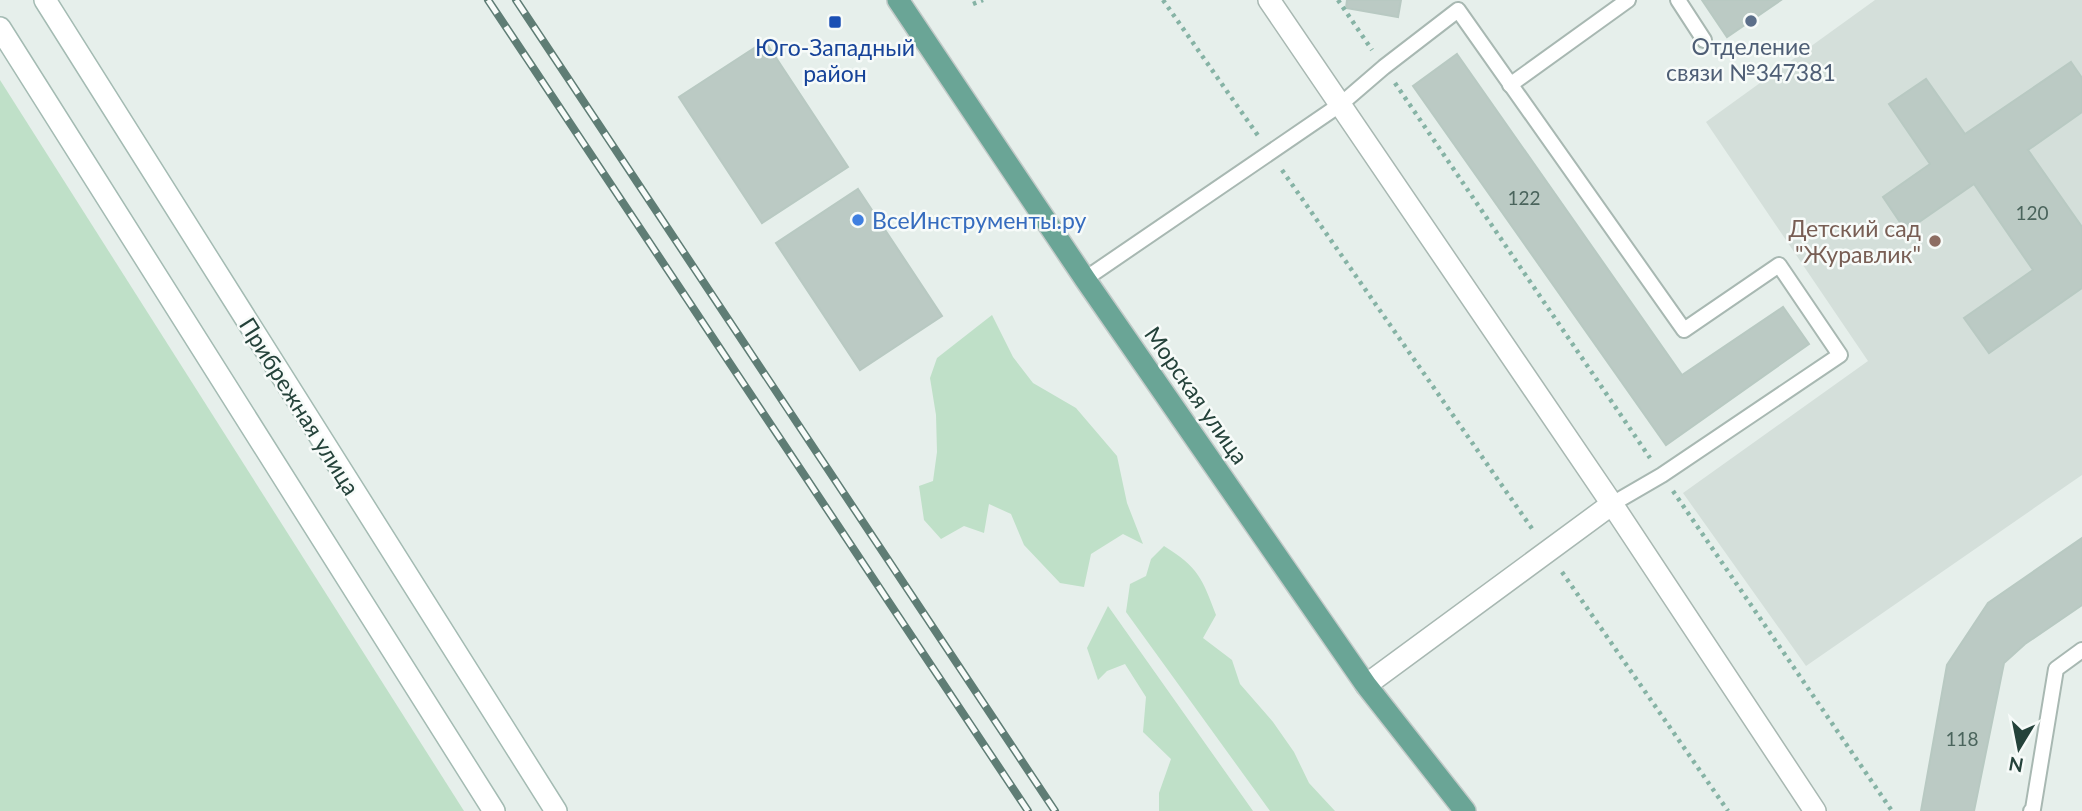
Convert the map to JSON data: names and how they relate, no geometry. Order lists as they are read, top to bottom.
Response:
{
  "streets": {
    "main road": ["Морская улица", "Прибрежная улица"]
  },
  "places": {
    "other": ["Отделение связи №347381", "ВсеИнструменты.ру", "Детский сад \"Журавлик\""],
    "transit": ["Юго-Западный район"]
  },
  "house_numbers": ["122", "120", "118"],
  "north": "bottom"
}
